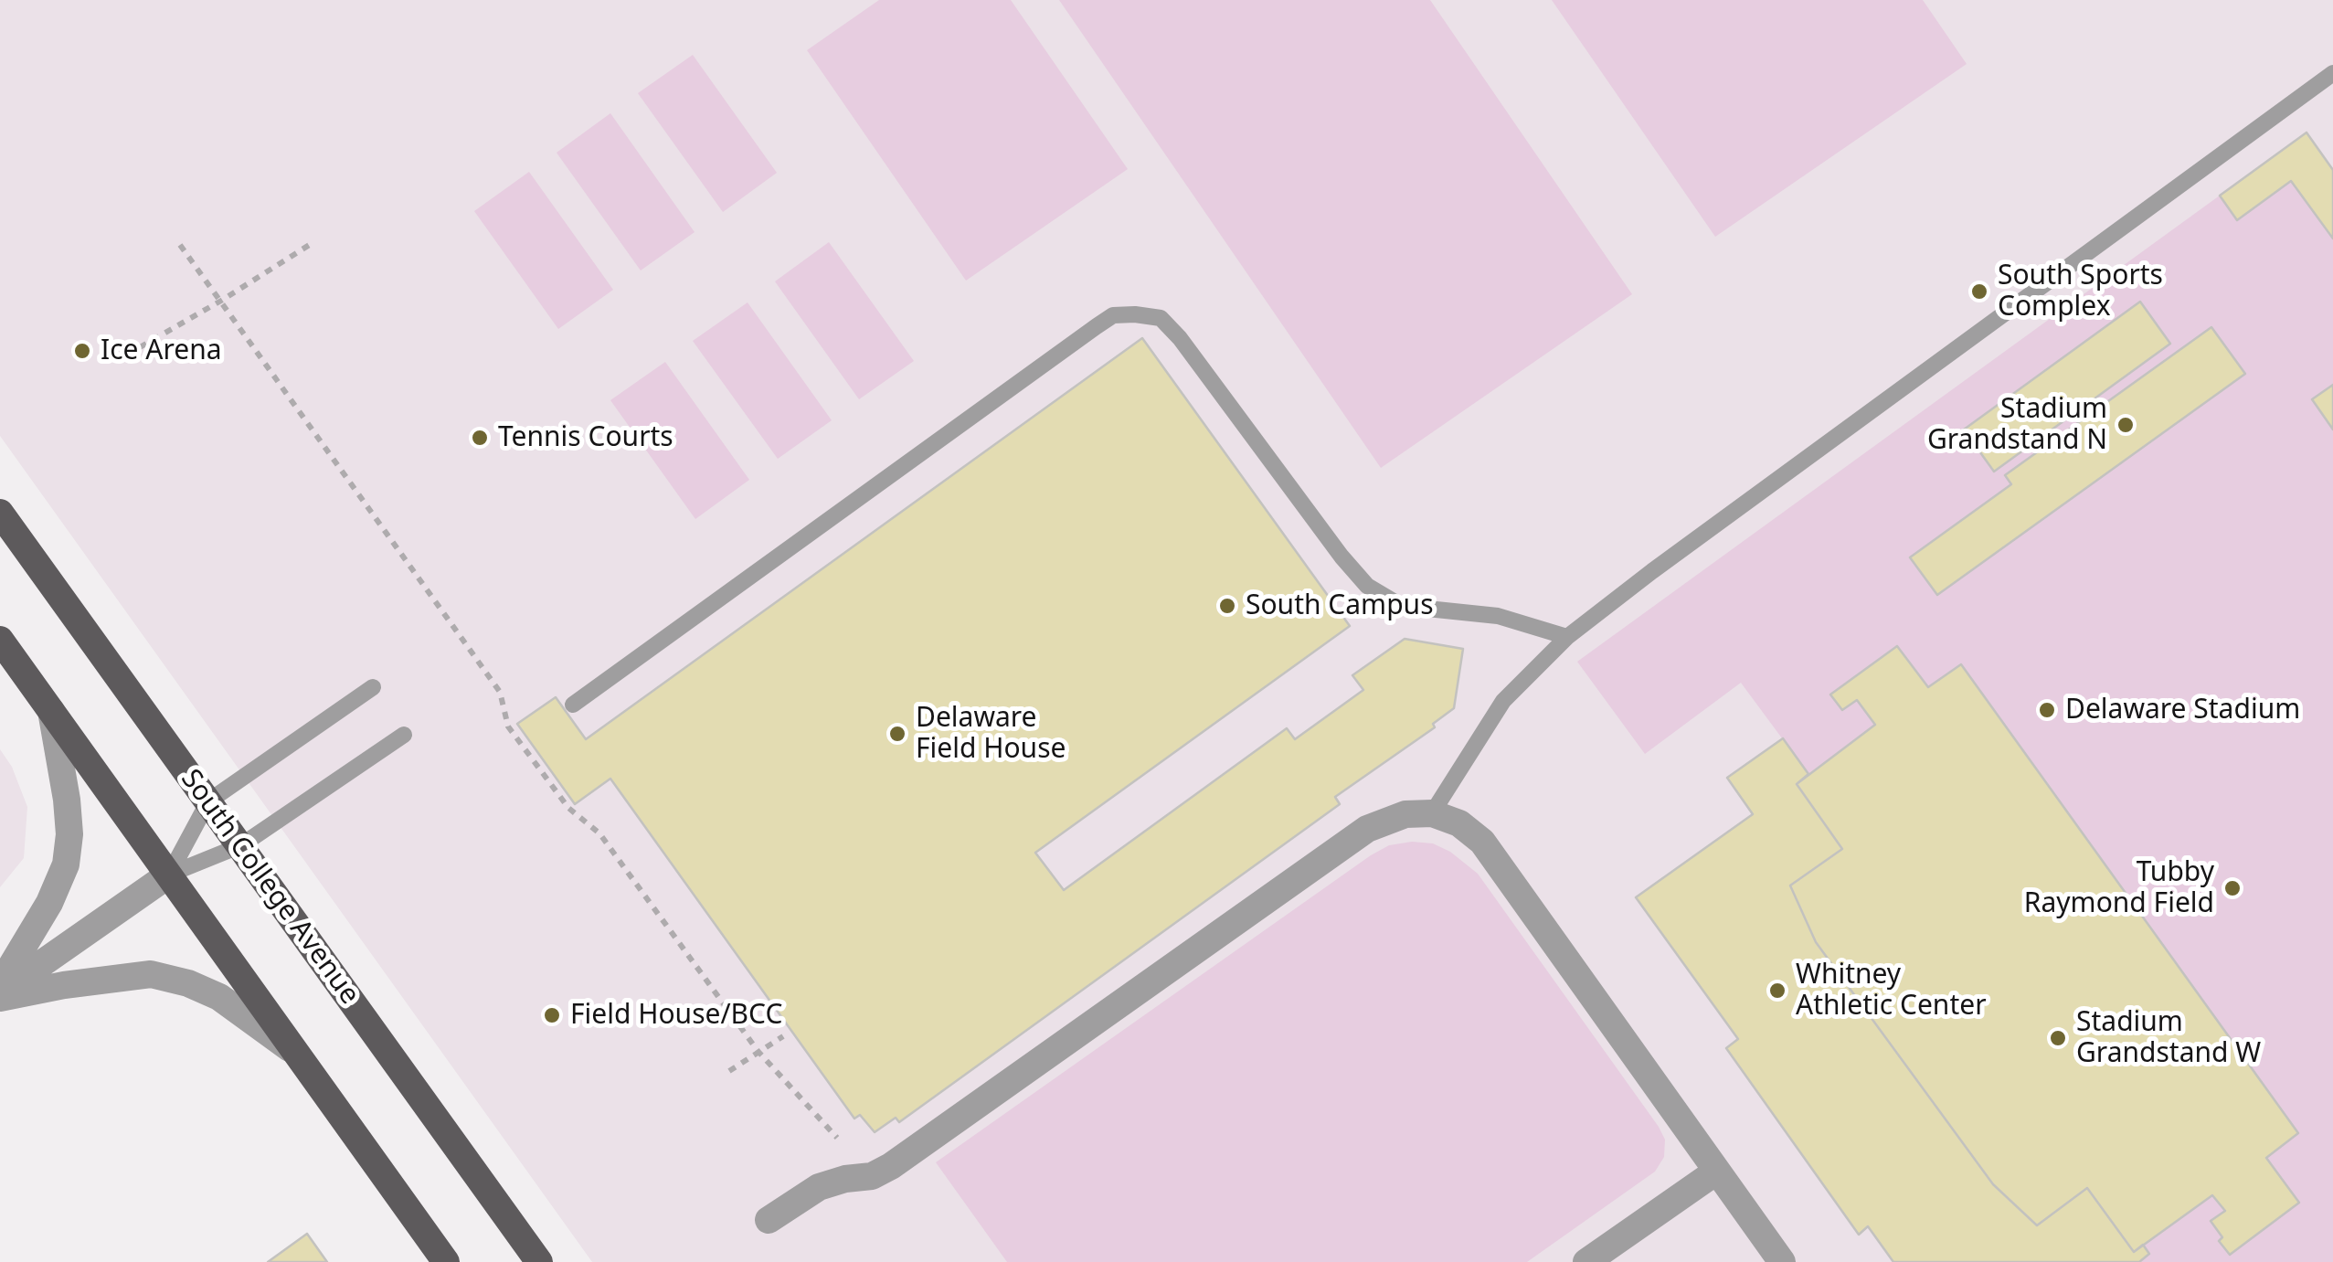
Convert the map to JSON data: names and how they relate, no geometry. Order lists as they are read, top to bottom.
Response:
{
  "streets": {
    "main road": ["South College Avenue"]
  },
  "places": [
    "South Sports Complex",
    "Ice Arena",
    "Stadium Grandstand N",
    "Tennis Courts",
    "South Campus",
    "Delaware Stadium",
    "Delaware Field House",
    "Tubby Raymond Field",
    "Whitney Athletic Center",
    "Field House/BCC",
    "Stadium Grandstand W"
  ]
}
